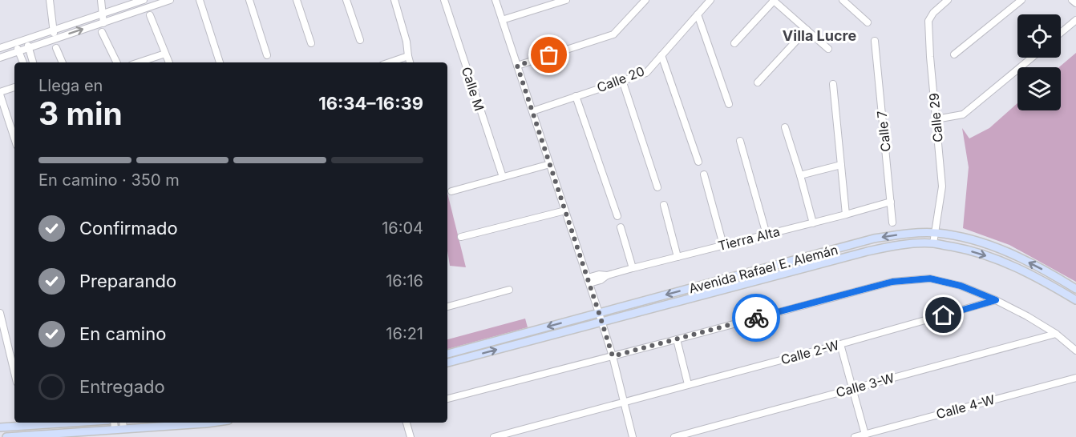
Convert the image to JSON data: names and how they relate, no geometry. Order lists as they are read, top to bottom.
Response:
{
  "streets": {
    "main road": ["Avenida Rafael E. Alemán"],
    "street": [
      "Calle 20",
      "Calle M",
      "Calle 29",
      "Calle 7",
      "Tierra Alta",
      "Calle 2-W",
      "Calle 3-W",
      "Calle 4-W"
    ]
  },
  "crossings": [
    ["Calle 29", "Avenida Rafael E. Alemán"],
    ["Calle 7", "Tierra Alta"]
  ],
  "districts": ["Villa Lucre"],
  "page": {
    "heading": ["3 min", "Llega en", "16:34–16:39"],
    "bar": "En camino · 350 m",
    "list": [
      ["Confirmado", "16:04"],
      ["Preparando", "16:16"],
      ["En camino", "16:21"],
      "Entregado"
    ]
  }
}
